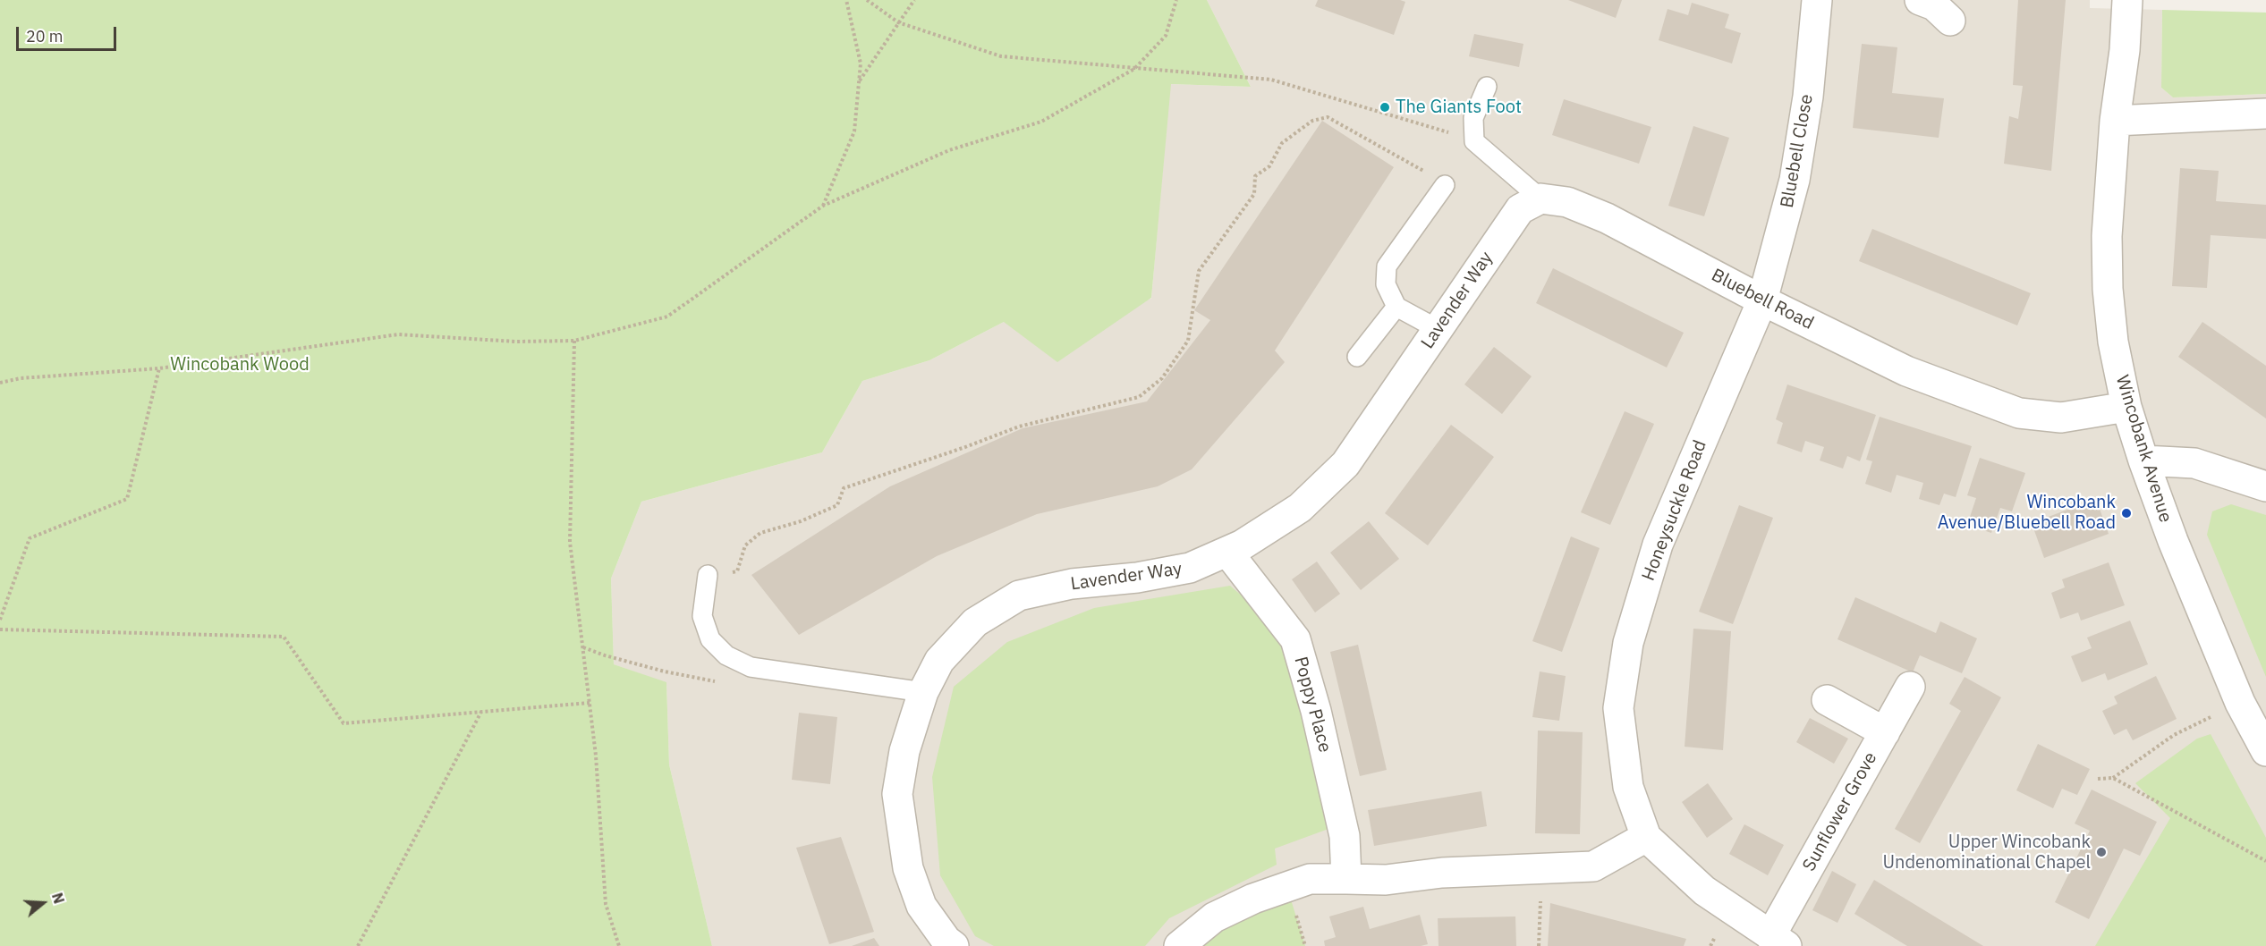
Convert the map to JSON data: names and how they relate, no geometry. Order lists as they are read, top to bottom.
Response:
{
  "streets": {
    "street": [
      "Bluebell Close",
      "Bluebell Road",
      "Lavender Way",
      "Wincobank Avenue",
      "Honeysuckle Road",
      "Poppy Place",
      "Sunflower Grove"
    ]
  },
  "crossings": [
    ["Bluebell Close", "Bluebell Road"],
    ["Bluebell Close", "Honeysuckle Road"],
    ["Bluebell Road", "Lavender Way"],
    ["Bluebell Road", "Wincobank Avenue"],
    ["Bluebell Road", "Honeysuckle Road"],
    ["Lavender Way", "Poppy Place"],
    ["Honeysuckle Road", "Sunflower Grove"]
  ],
  "parks": ["Wincobank Wood"],
  "places": ["The Giants Foot", "Wincobank Avenue/Bluebell Road", "Upper Wincobank Undenominational Chapel"],
  "scale_bar": "20 m",
  "north": "right"
}
